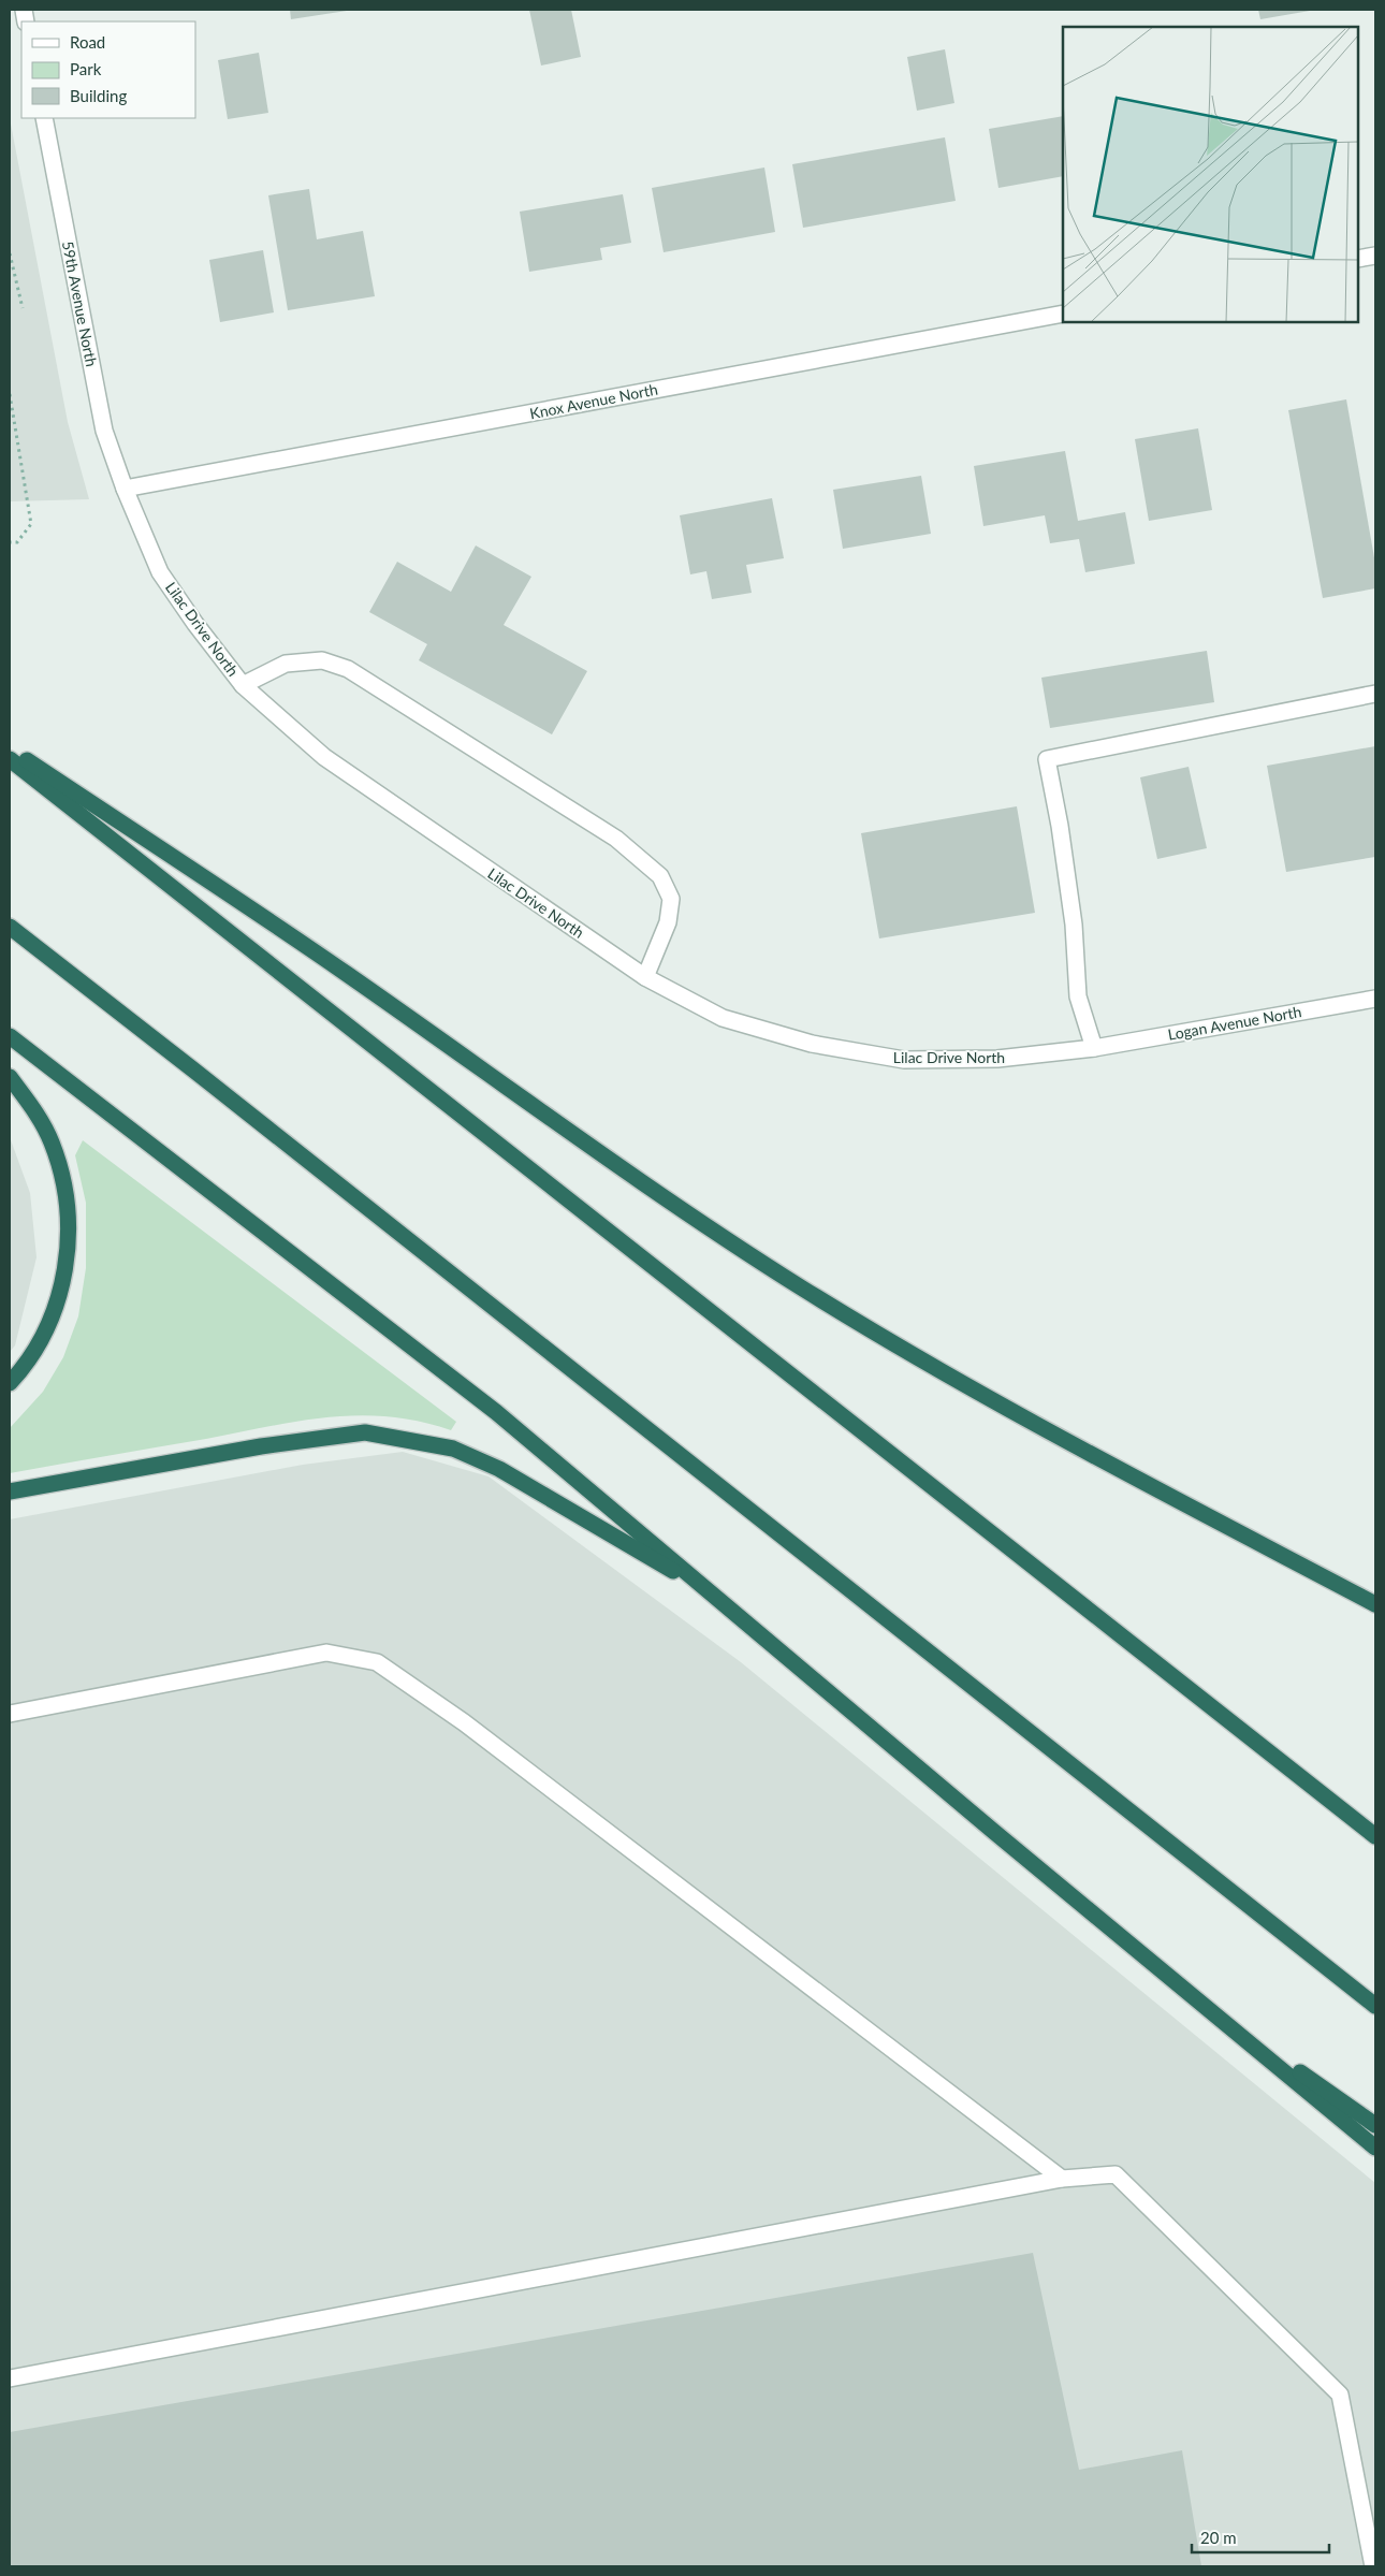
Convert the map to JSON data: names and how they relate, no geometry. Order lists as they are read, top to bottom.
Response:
{
  "streets": {
    "street": [
      "59th Avenue North",
      "Knox Avenue North",
      "Lilac Drive North",
      "Logan Avenue North"
    ]
  },
  "crossings": [
    ["59th Avenue North", "Knox Avenue North"],
    ["59th Avenue North", "Lilac Drive North"],
    ["Knox Avenue North", "Lilac Drive North"],
    ["Lilac Drive North", "Logan Avenue North"]
  ],
  "legend": ["Road", "Park", "Building"],
  "scale_bar": "20 m"
}
